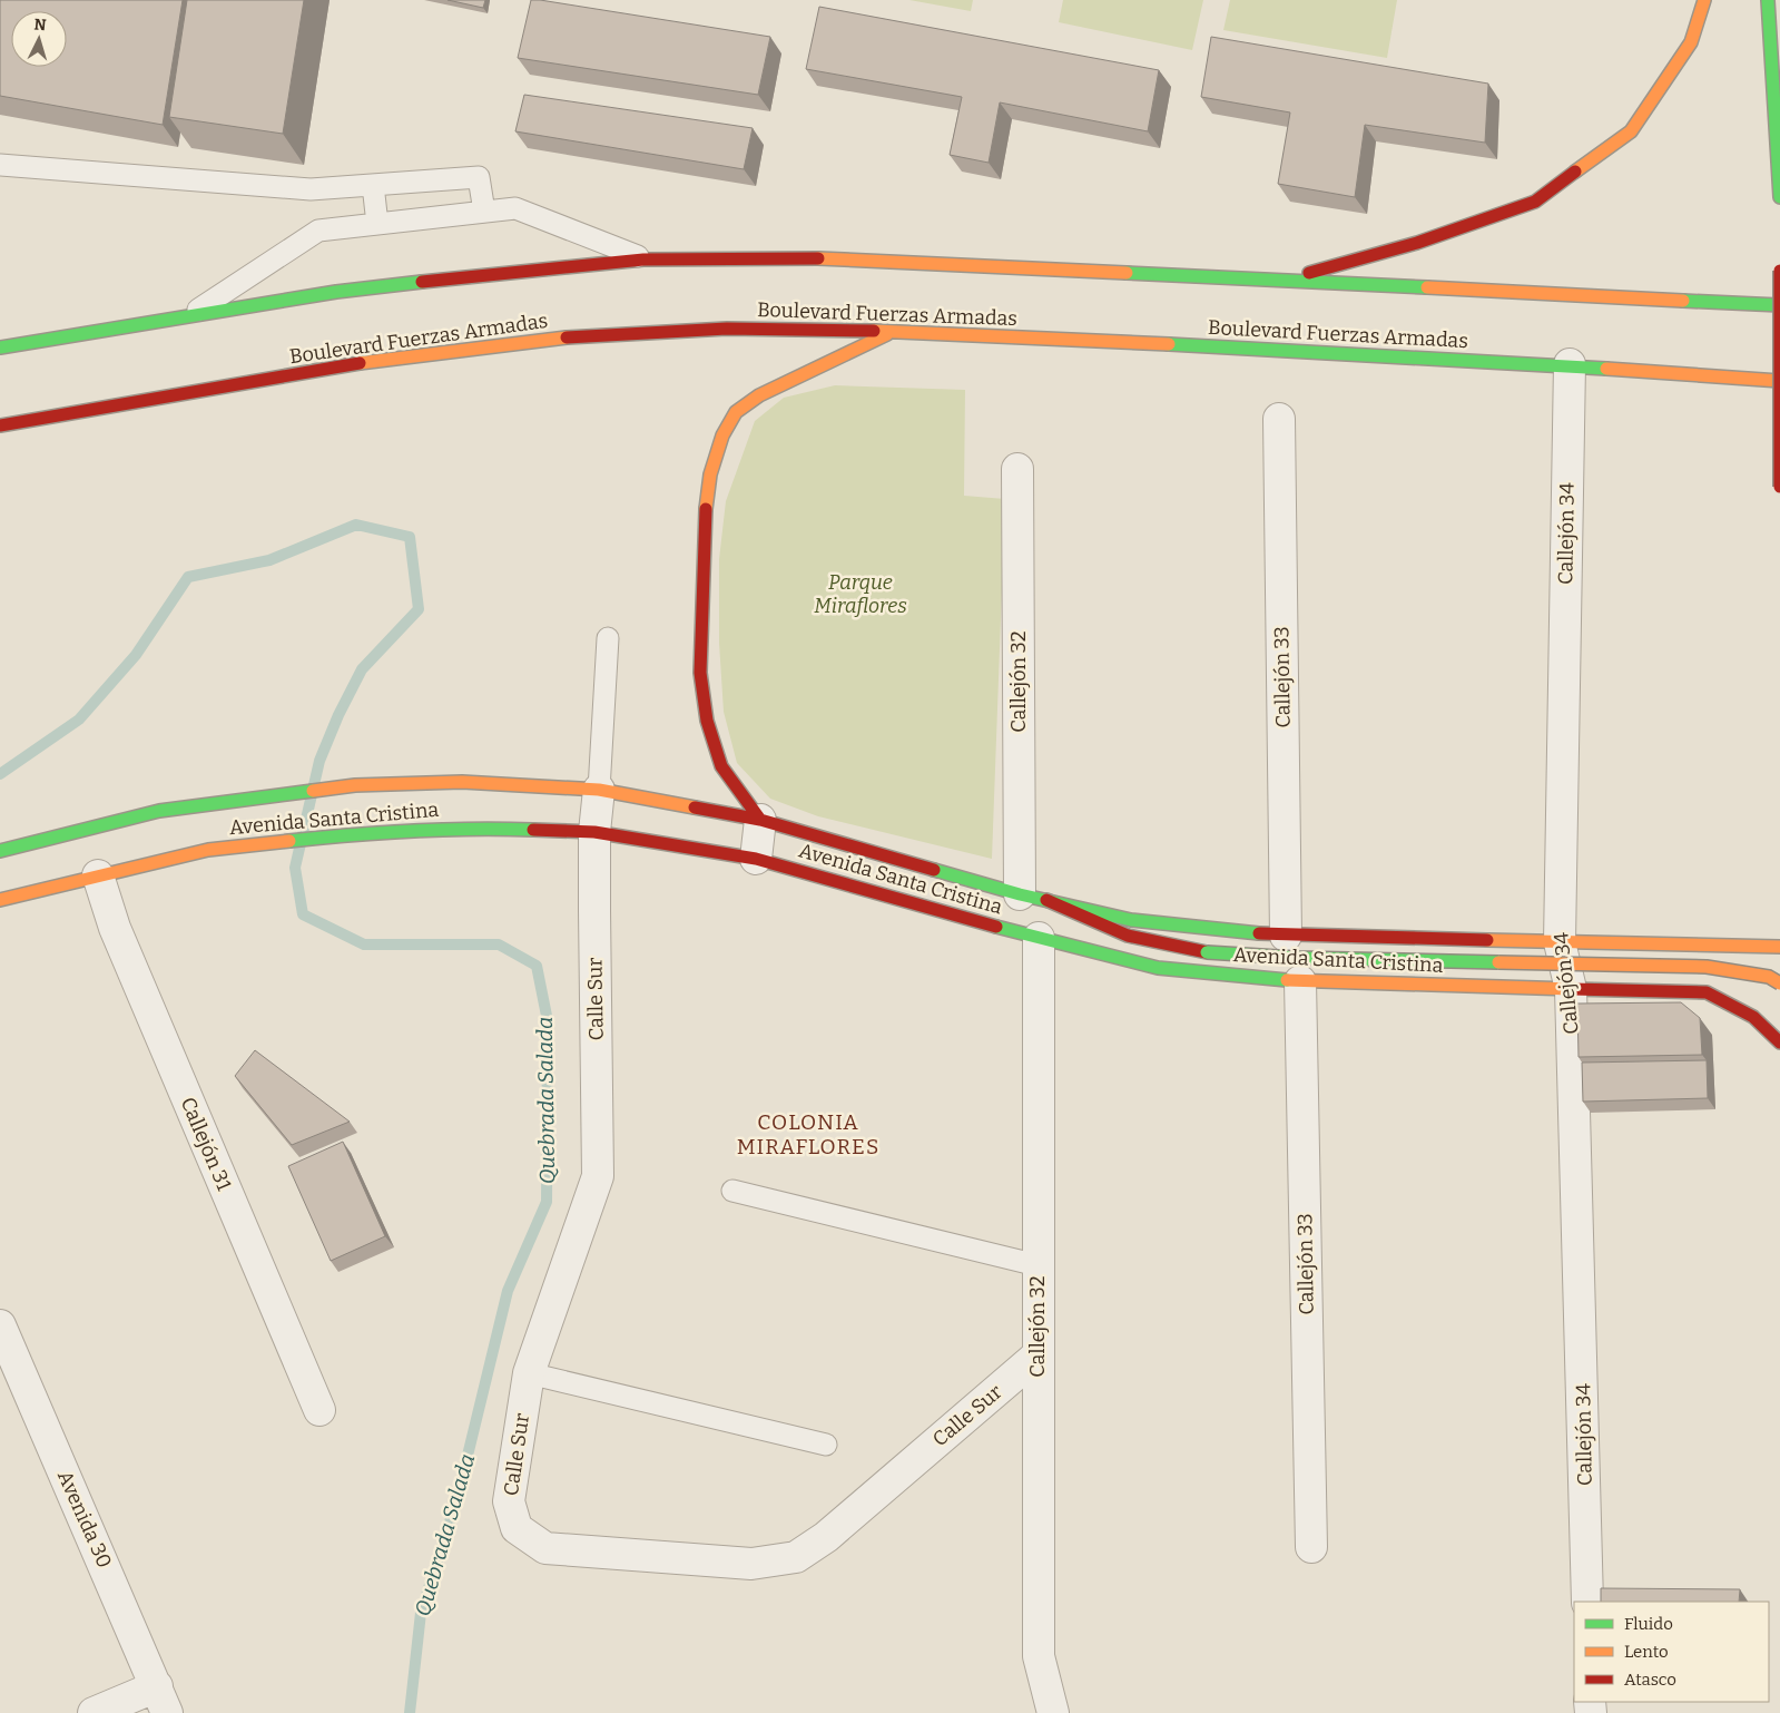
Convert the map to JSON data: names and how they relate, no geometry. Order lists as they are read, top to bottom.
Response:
{
  "streets": {
    "main road": ["Boulevard Fuerzas Armadas", "Avenida Santa Cristina"],
    "street": [
      "Callejón 34",
      "Callejón 33",
      "Callejón 32",
      "Calle Sur",
      "Callejón 31",
      "Avenida 30"
    ]
  },
  "crossings": [
    ["Boulevard Fuerzas Armadas", "Callejón 34"],
    ["Callejón 34", "Avenida Santa Cristina"],
    ["Callejón 33", "Avenida Santa Cristina"],
    ["Callejón 32", "Avenida Santa Cristina"],
    ["Callejón 32", "Calle Sur"],
    ["Avenida Santa Cristina", "Calle Sur"],
    ["Avenida Santa Cristina", "Callejón 31"]
  ],
  "districts": ["COLONIA MIRAFLORES"],
  "water": ["Quebrada Salada"],
  "parks": ["Parque Miraflores"],
  "legend": ["Fluido", "Lento", "Atasco"],
  "north": "top"
}
